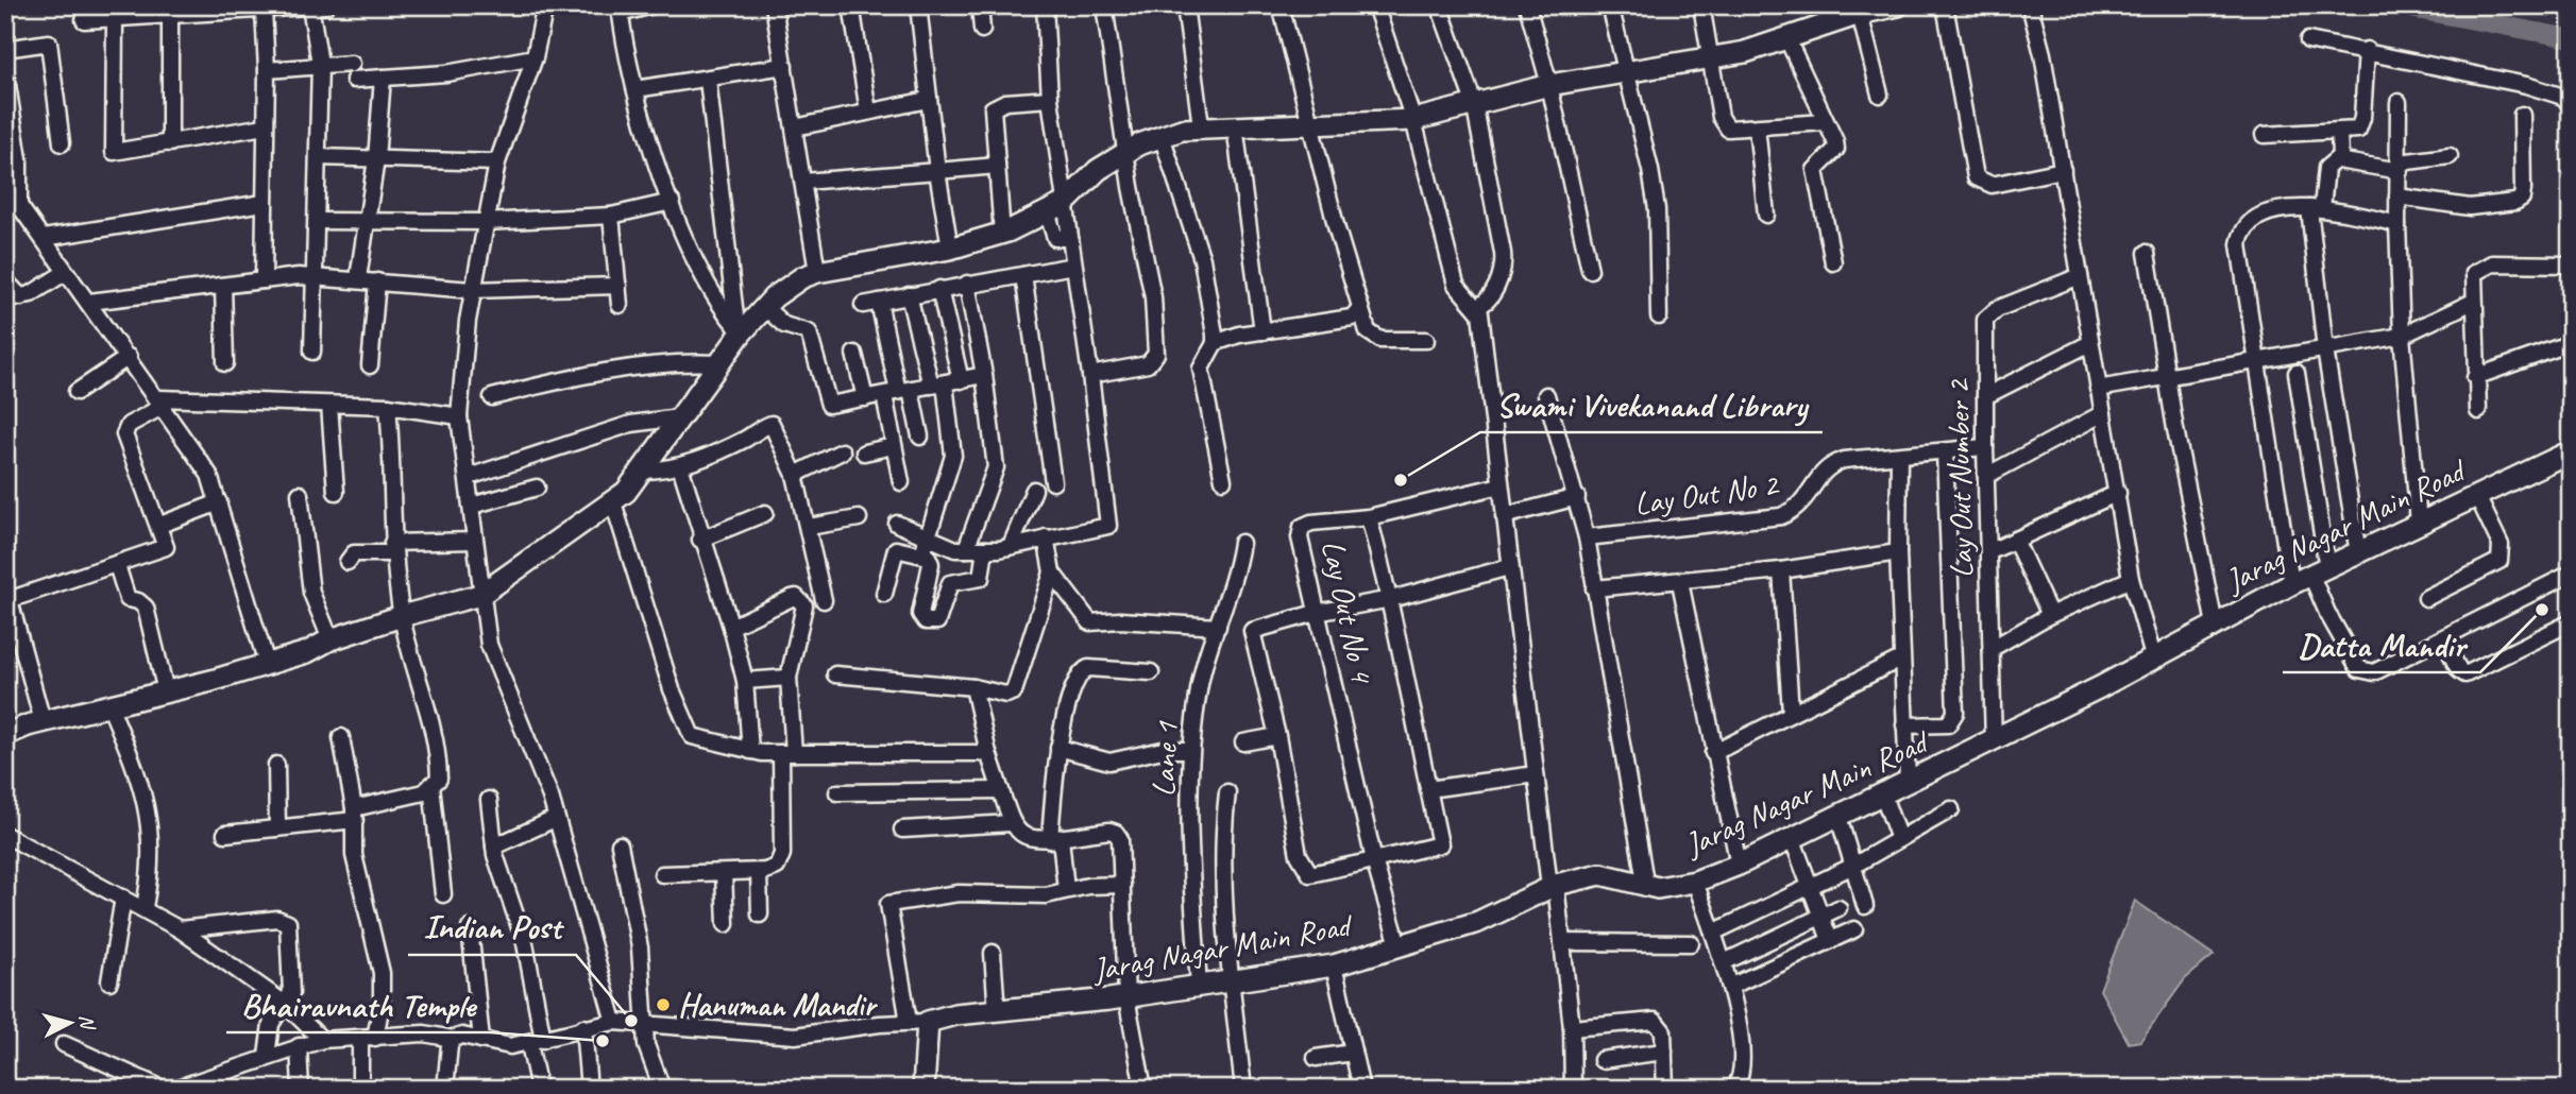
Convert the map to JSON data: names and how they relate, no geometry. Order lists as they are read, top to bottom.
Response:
{
  "streets": {
    "main road": ["Jarag Nagar Main Road"],
    "street": [
      "Lay Out Number 2",
      "Lay Out No 2",
      "Lay Out No 4",
      "Lane 1"
    ]
  },
  "crossings": [
    ["Lay Out Number 2", "Lay Out No 2"],
    ["Lay Out Number 2", "Jarag Nagar Main Road"],
    ["Jarag Nagar Main Road", "Lay Out No 4"],
    ["Jarag Nagar Main Road", "Lane 1"]
  ],
  "places": [
    "Swami Vivekanand Library",
    "Datta Mandir",
    "Hanuman Mandir",
    "Indian Post",
    "Bhairavnath Temple"
  ],
  "north": "right"
}
